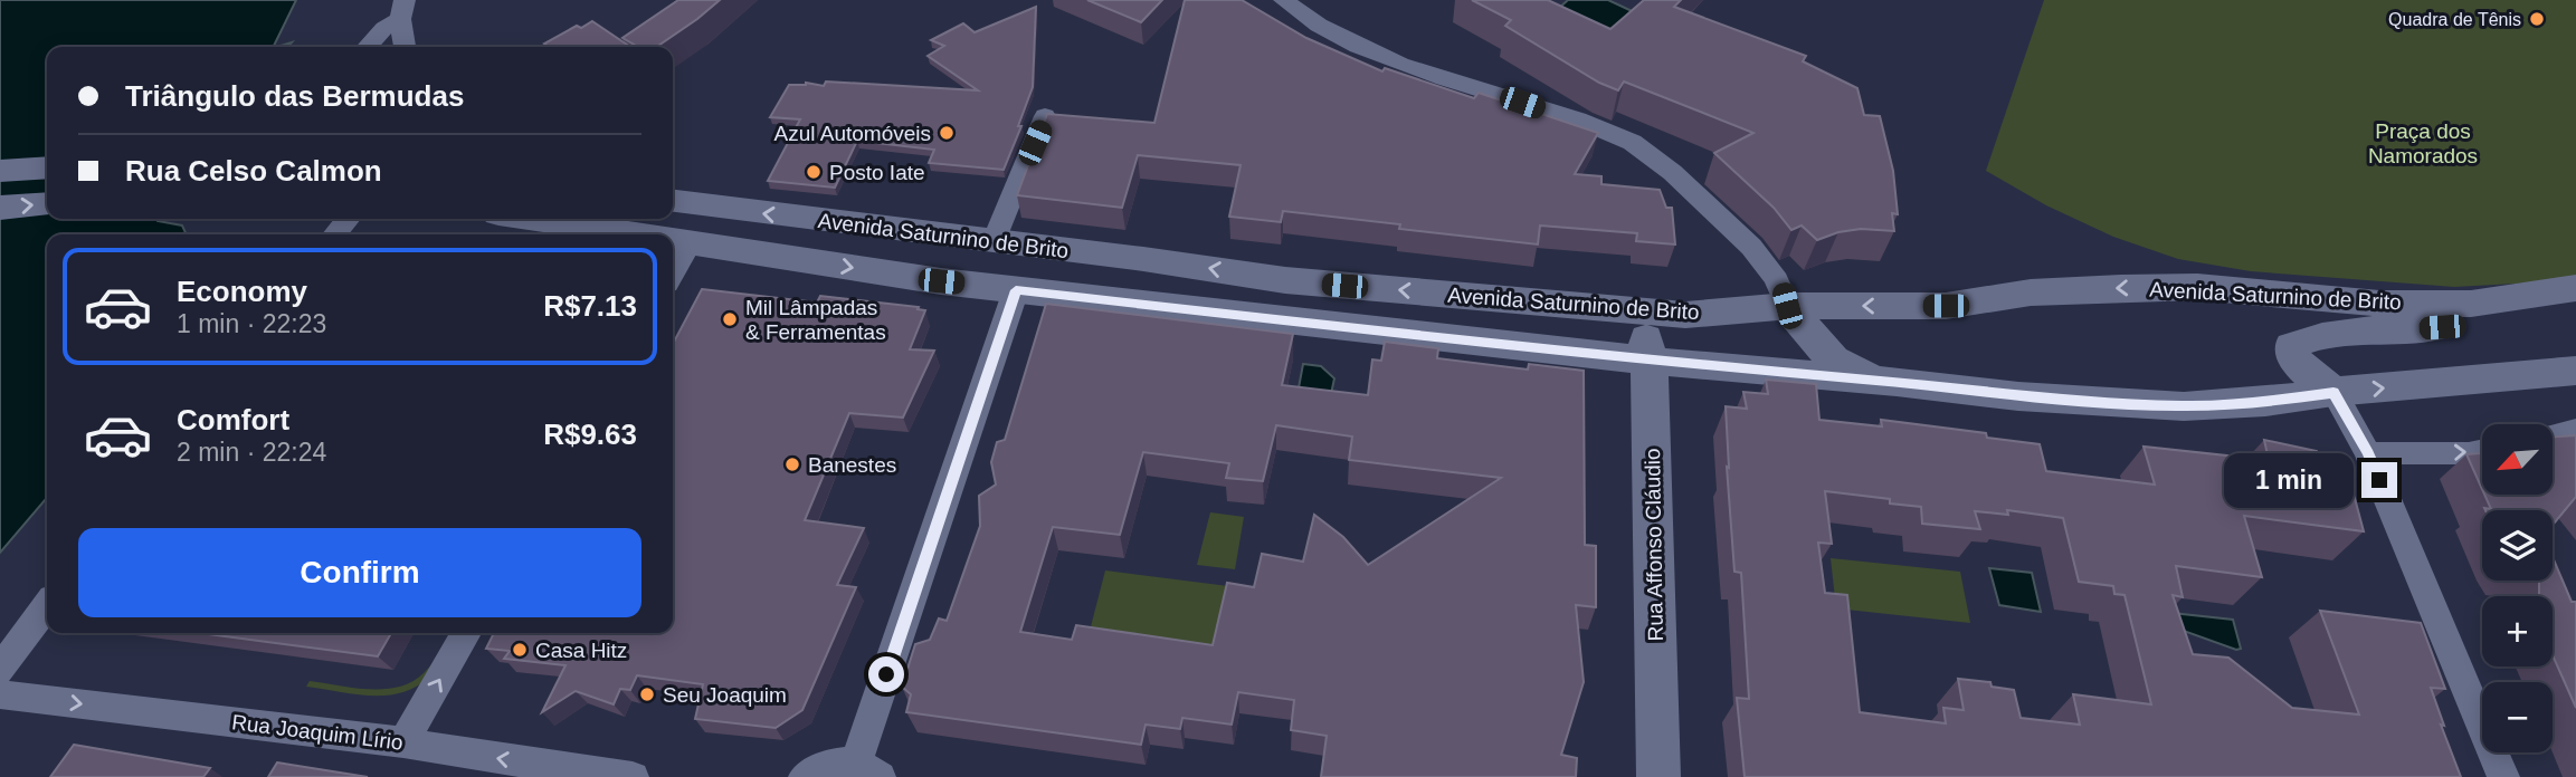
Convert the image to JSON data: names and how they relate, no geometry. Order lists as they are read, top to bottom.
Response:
{
  "streets": {
    "main road": ["Avenida Saturnino de Brito", "Rua Affonso Cláudio"],
    "street": ["Rua Joaquim Lírio"]
  },
  "crossings": [
    ["Avenida Saturnino de Brito", "Rua Affonso Cláudio"]
  ],
  "parks": ["Praça dos Namorados"],
  "places": [
    "Quadra de Tênis",
    "Azul Automóveis",
    "Posto Iate",
    "Mil Lâmpadas & Ferramentas",
    "Banestes",
    "Casa Hitz",
    "Seu Joaquim"
  ],
  "north": "bottom left",
  "page": {
    "banner": ["Triângulo das Bermudas", "Rua Celso Calmon"],
    "list": [
      {
        "name": "Economy",
        "note": "1 min · 22:23",
        "value": "R$7.13"
      },
      {
        "name": "Comfort",
        "note": "2 min · 22:24",
        "value": "R$9.63"
      }
    ],
    "map_buttons": ["+", "−"],
    "bubble": "1 min",
    "buttons": "Confirm"
  }
}
